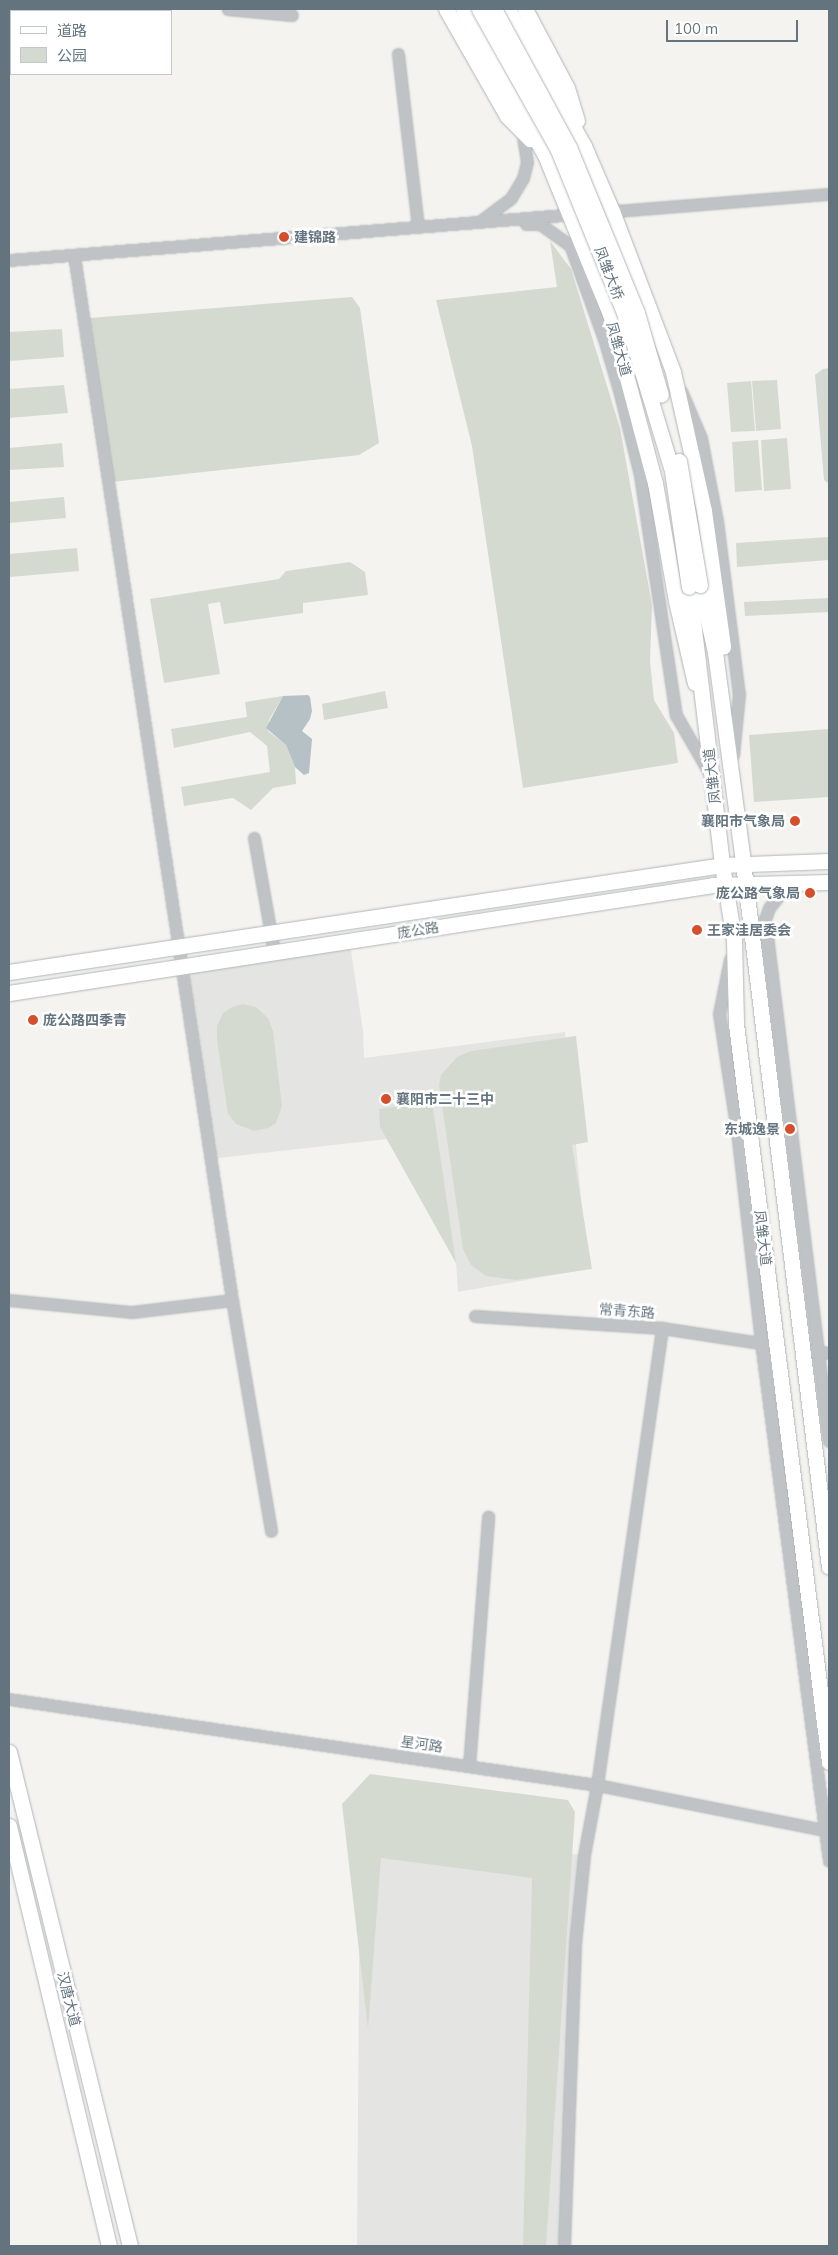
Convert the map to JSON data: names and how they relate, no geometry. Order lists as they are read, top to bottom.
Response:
{
  "streets": {
    "main road": [
      "凤雏大桥",
      "凤雏大道",
      "庞公路",
      "汉唐大道"
    ],
    "street": ["常青东路", "星河路"]
  },
  "crossings": [
    ["凤雏大桥", "凤雏大道"],
    ["凤雏大道", "庞公路"],
    ["凤雏大道", "常青东路"]
  ],
  "places": [
    "建锦路",
    "襄阳市气象局",
    "庞公路气象局",
    "王家洼居委会",
    "庞公路四季青",
    "襄阳市二十三中",
    "东城逸景"
  ],
  "legend": ["道路", "公园"],
  "scale_bar": "100 m"
}
